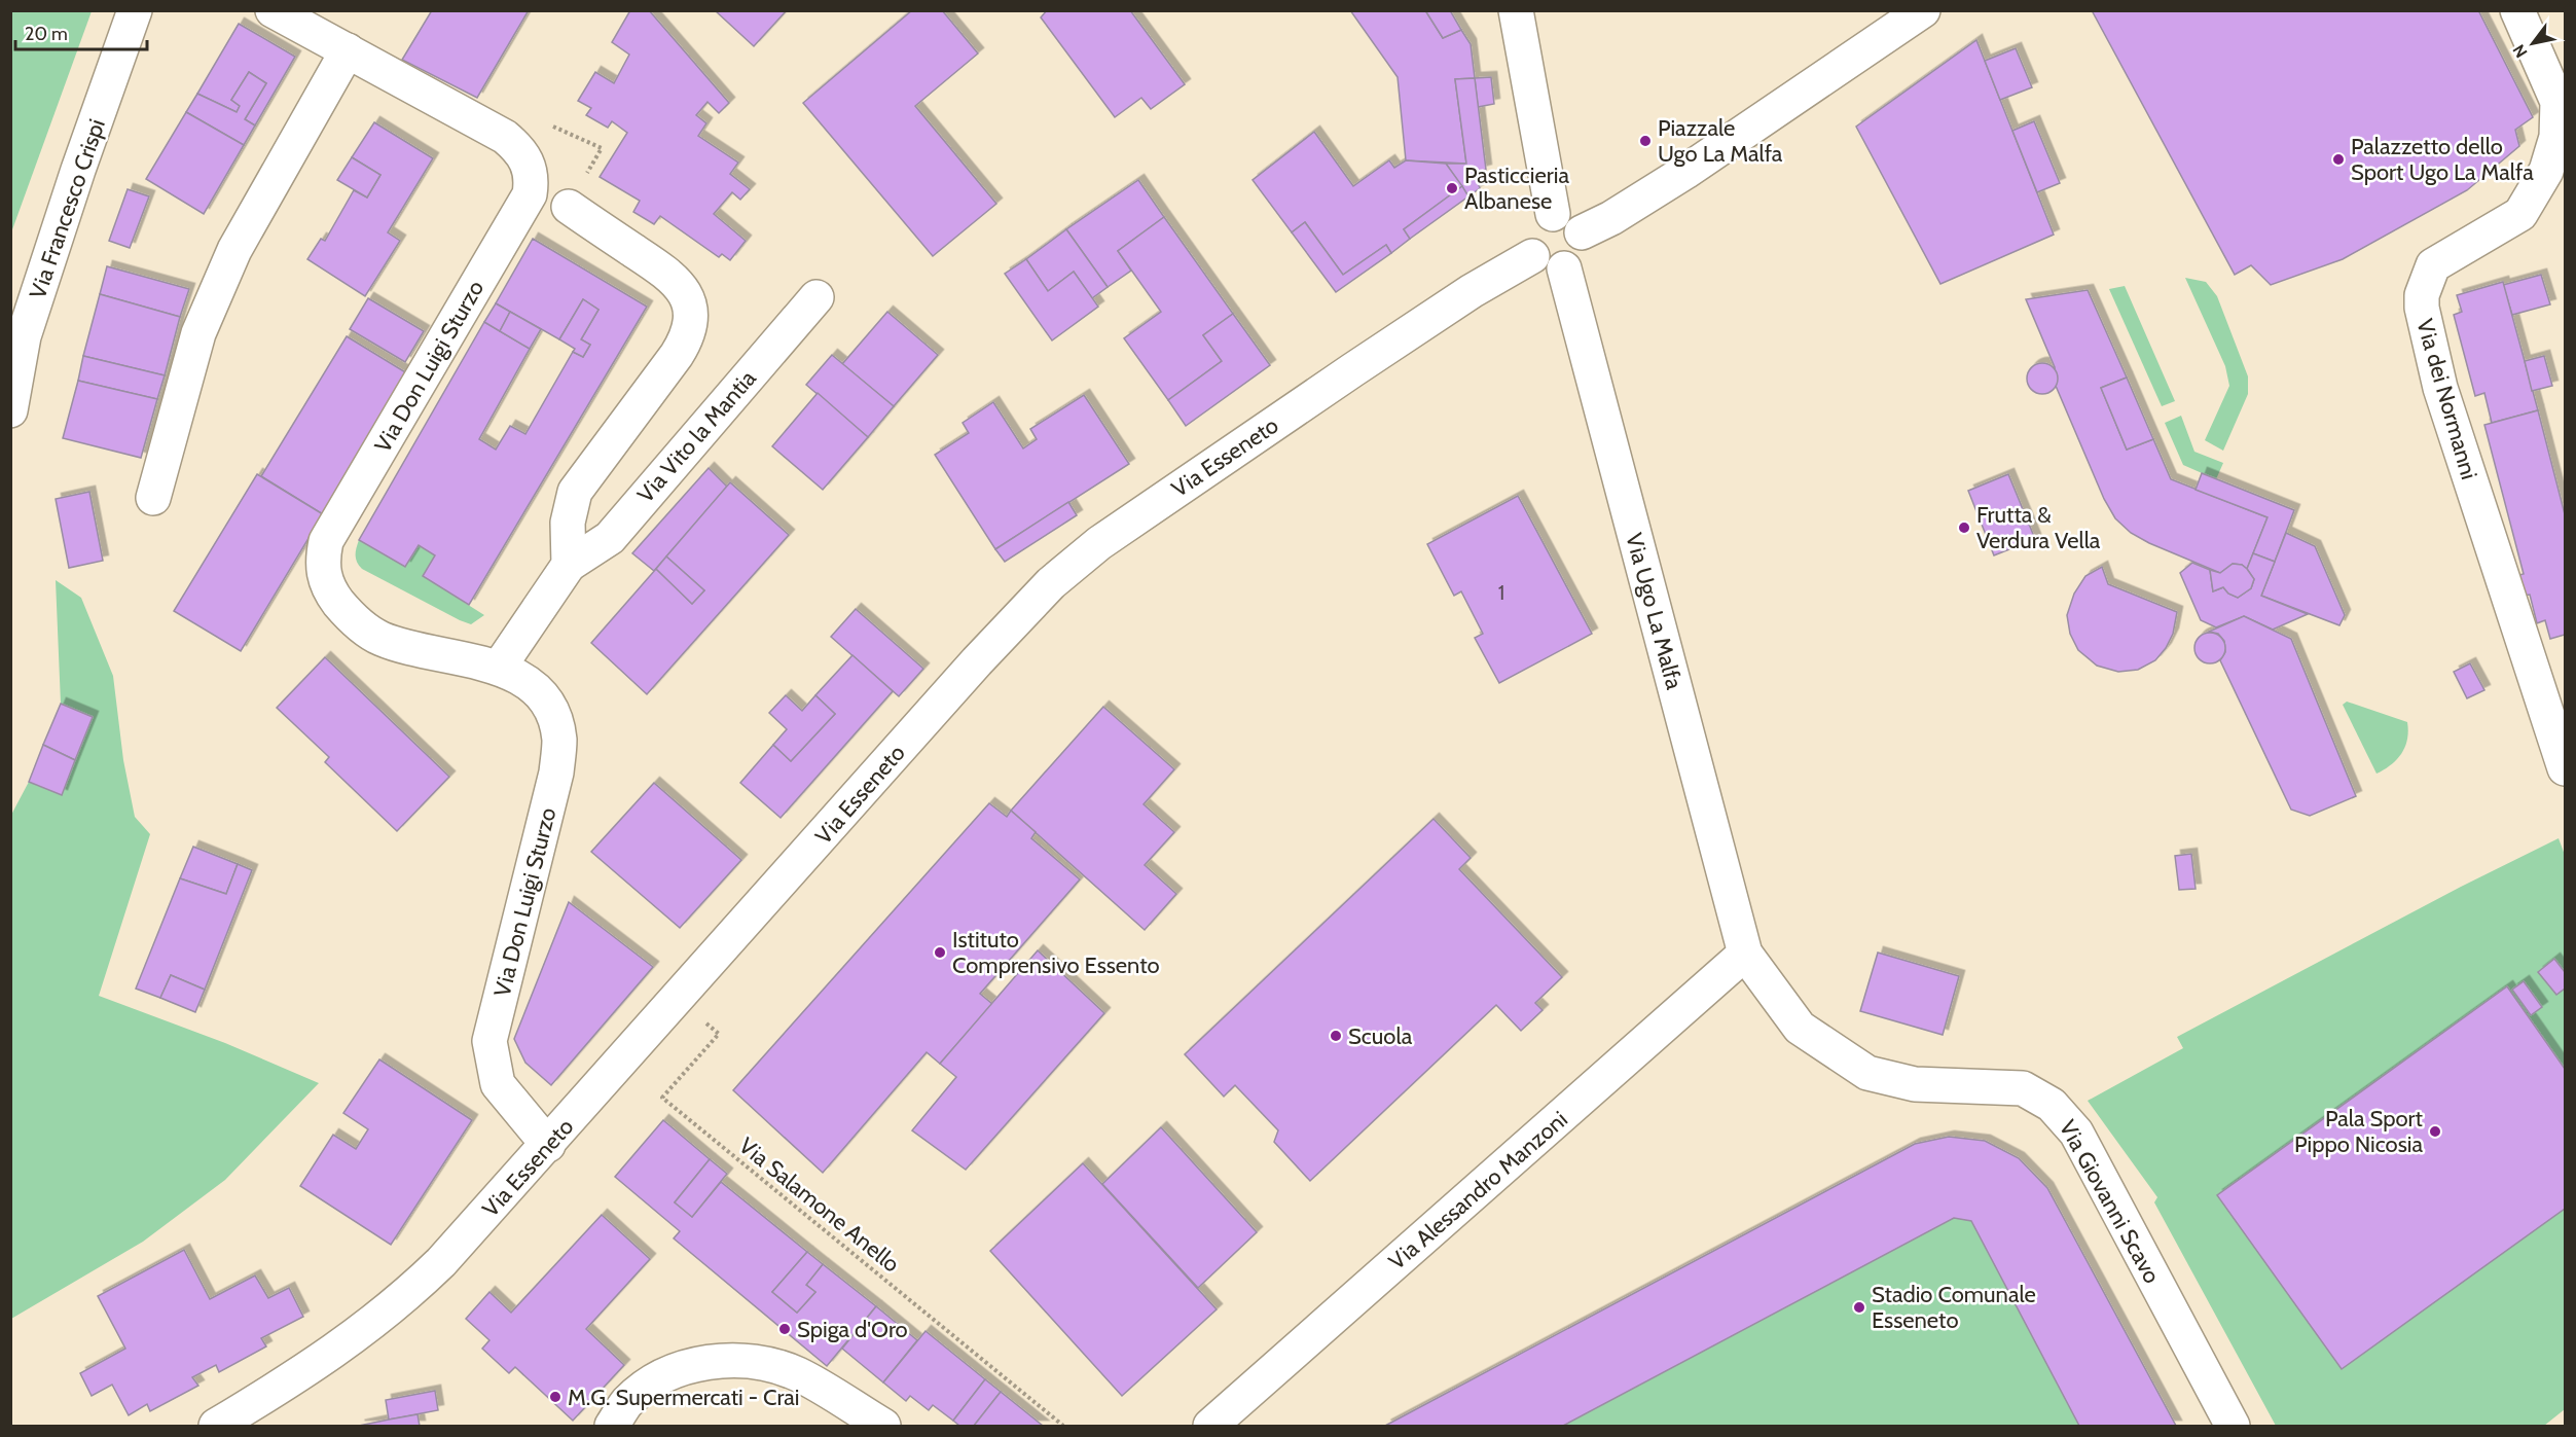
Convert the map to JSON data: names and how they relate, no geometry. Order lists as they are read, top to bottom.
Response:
{
  "streets": {
    "street": [
      "Via Francesco Crispi",
      "Via Don Luigi Sturzo",
      "Via dei Normanni",
      "Via Vito la Mantia",
      "Via Esseneto",
      "Via Ugo La Malfa",
      "Via Alessandro Manzoni",
      "Via Giovanni Scavo"
    ],
    "path": ["Via Salamone Anello"]
  },
  "crossings": [
    ["Via Don Luigi Sturzo", "Via Esseneto"],
    ["Via Esseneto", "Via Ugo La Malfa"],
    ["Via Esseneto", "Via Salamone Anello"],
    ["Via Ugo La Malfa", "Via Alessandro Manzoni"],
    ["Via Ugo La Malfa", "Via Giovanni Scavo"],
    ["Via Alessandro Manzoni", "Via Giovanni Scavo"]
  ],
  "places": [
    "Piazzale Ugo La Malfa",
    "Palazzetto dello Sport Ugo La Malfa",
    "Pasticcieria Albanese",
    "Frutta & Verdura Vella",
    "Istituto Comprensivo Essento",
    "Scuola",
    "Pala Sport Pippo Nicosia",
    "Stadio Comunale Esseneto",
    "Spiga d'Oro",
    "M.G. Supermercati - Crai"
  ],
  "house_numbers": ["1"],
  "scale_bar": "20 m",
  "north": "bottom left"
}
